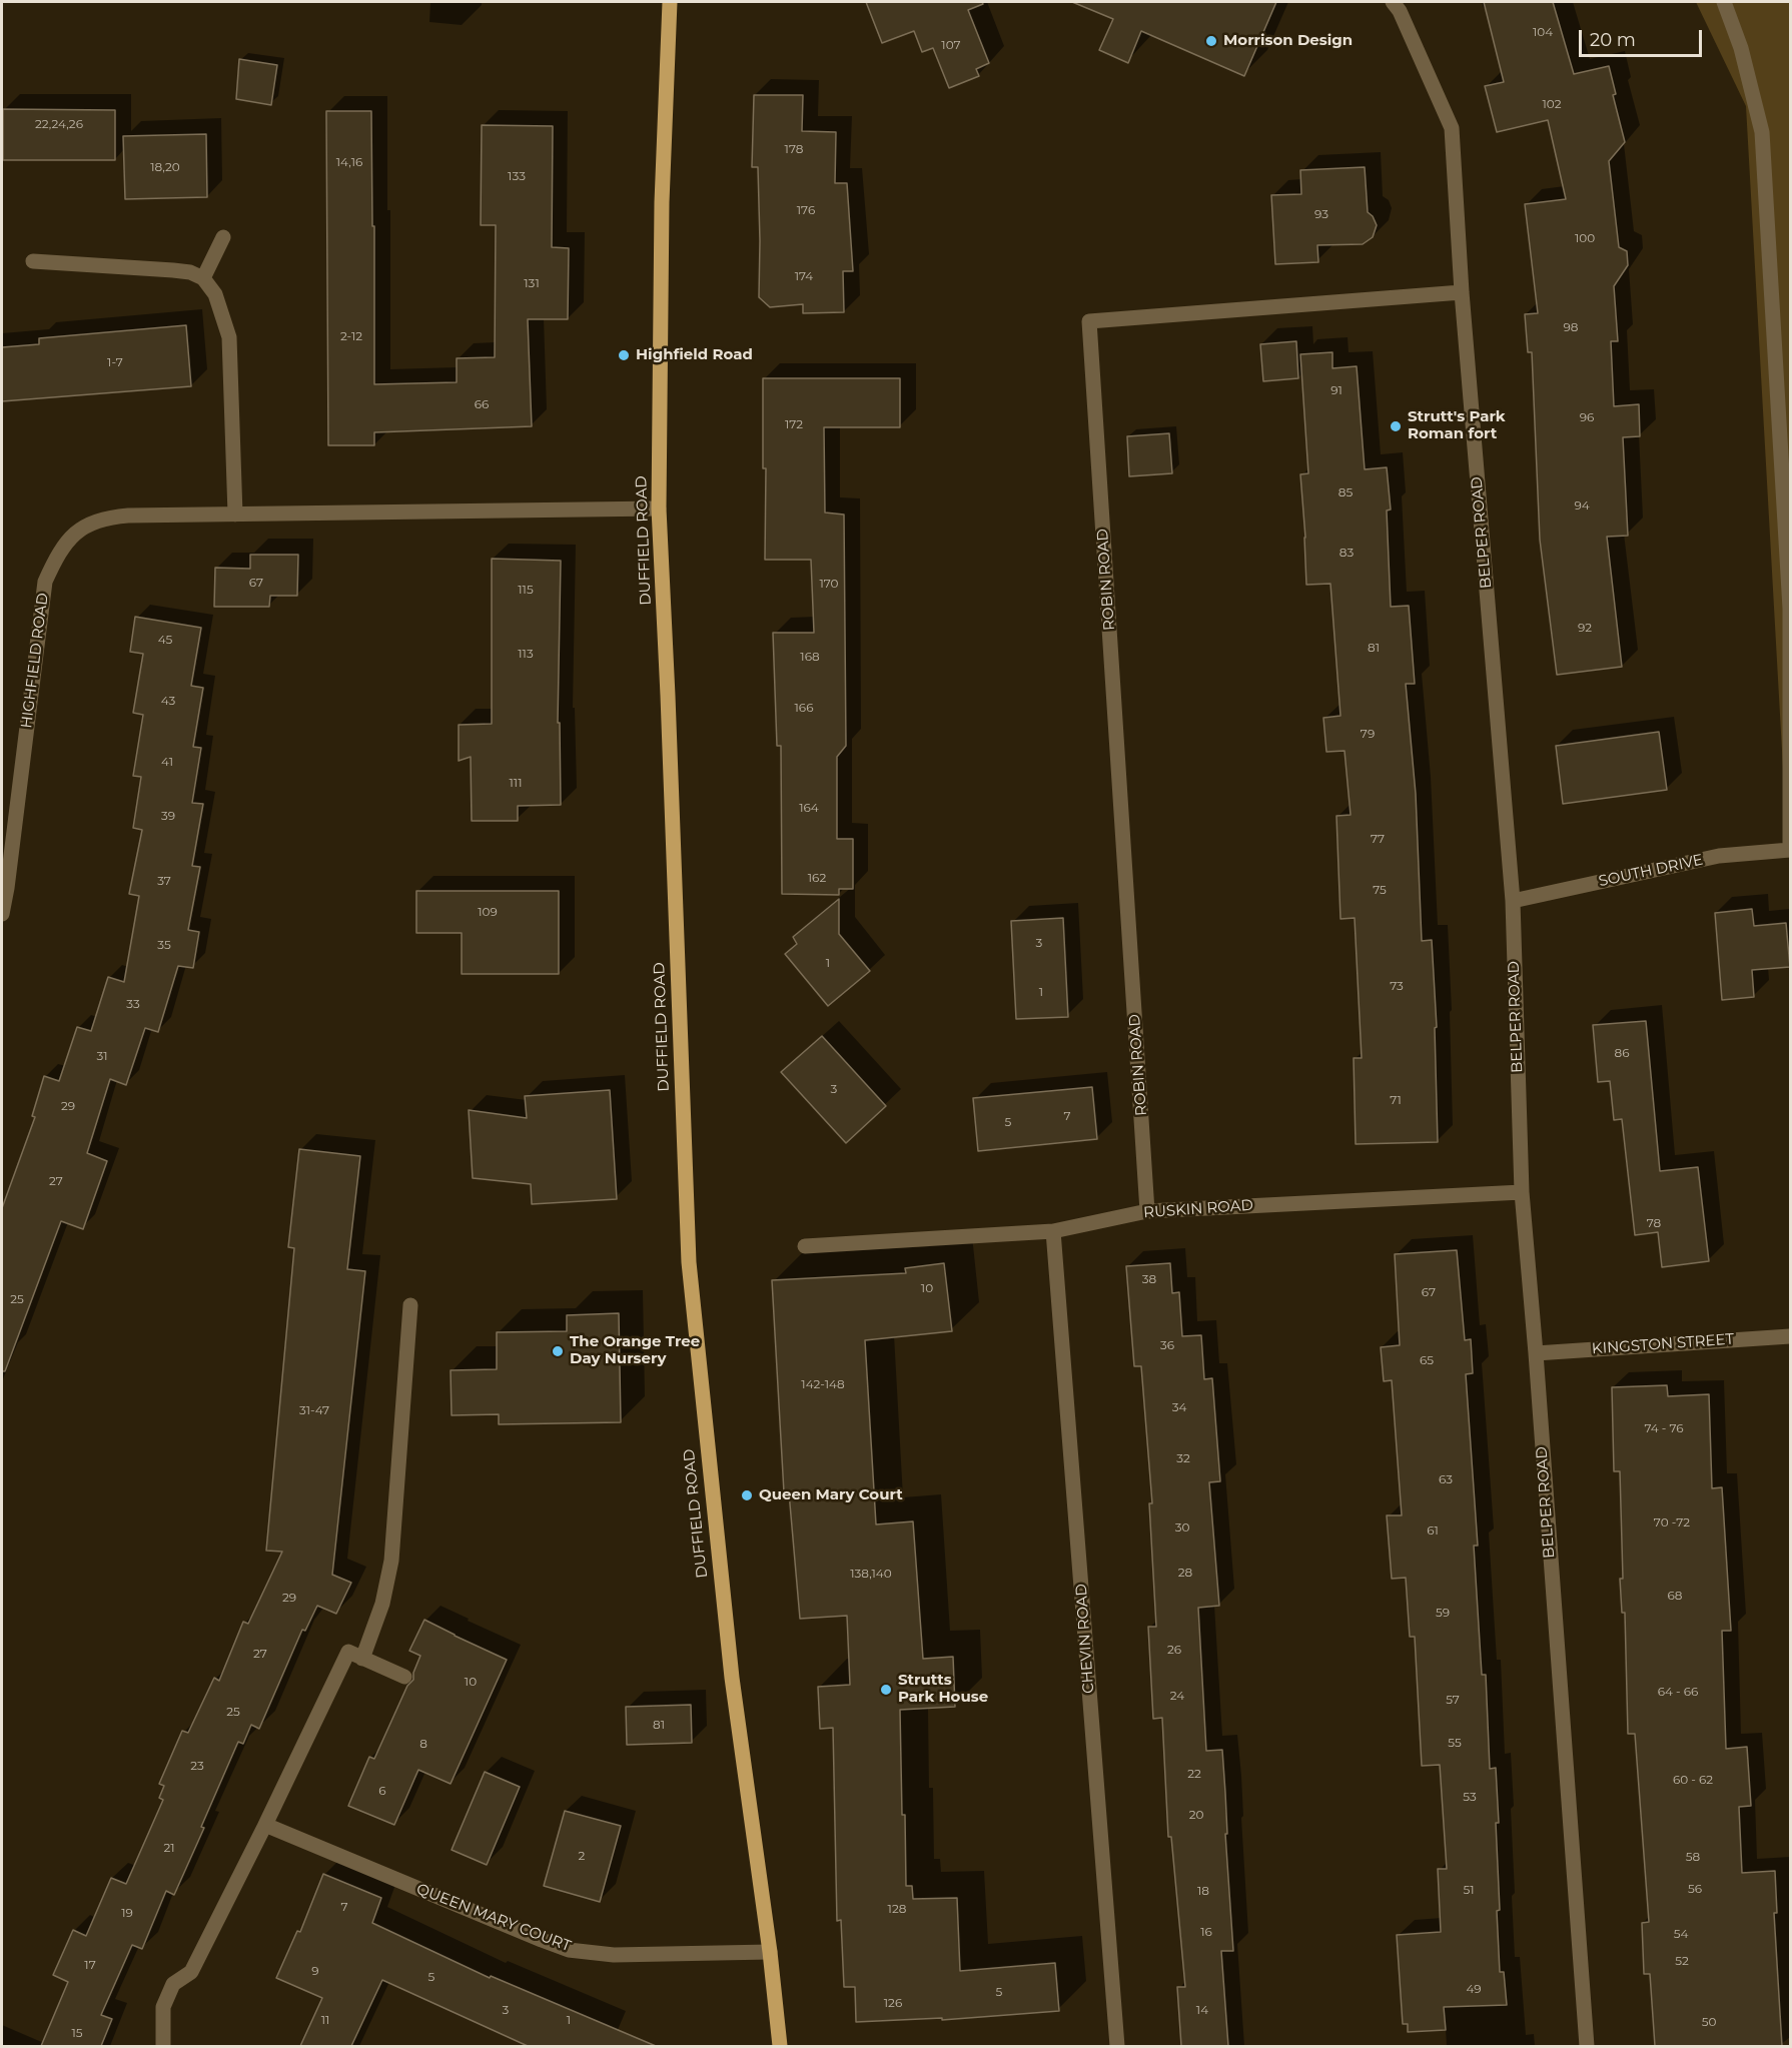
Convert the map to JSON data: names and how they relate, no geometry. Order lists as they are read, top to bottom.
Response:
{
  "streets": {
    "main road": ["DUFFIELD ROAD"],
    "street": [
      "BELPER ROAD",
      "ROBIN ROAD",
      "HIGHFIELD ROAD",
      "SOUTH DRIVE",
      "RUSKIN ROAD",
      "KINGSTON STREET",
      "CHEVIN ROAD",
      "QUEEN MARY COURT"
    ]
  },
  "crossings": [
    ["BELPER ROAD", "ROBIN ROAD"],
    ["BELPER ROAD", "SOUTH DRIVE"],
    ["BELPER ROAD", "RUSKIN ROAD"],
    ["BELPER ROAD", "KINGSTON STREET"],
    ["DUFFIELD ROAD", "HIGHFIELD ROAD"],
    ["DUFFIELD ROAD", "QUEEN MARY COURT"],
    ["ROBIN ROAD", "RUSKIN ROAD"],
    ["RUSKIN ROAD", "CHEVIN ROAD"]
  ],
  "places": [
    "Morrison Design",
    "Highfield Road",
    "Strutt's Park Roman fort",
    "The Orange Tree Day Nursery",
    "Queen Mary Court",
    "Strutts Park House"
  ],
  "house_numbers": [
    "104",
    "107",
    "102",
    "22,24,26",
    "178",
    "14,16",
    "18,20",
    "133",
    "176",
    "93",
    "100",
    "174",
    "131",
    "98",
    "2-12",
    "1-7",
    "91",
    "66",
    "96",
    "172",
    "85",
    "94",
    "83",
    "67",
    "170",
    "115",
    "92",
    "45",
    "81",
    "113",
    "168",
    "43",
    "166",
    "79",
    "41",
    "111",
    "164",
    "39",
    "77",
    "162",
    "37",
    "75",
    "109",
    "3",
    "35",
    "1",
    "73",
    "1",
    "33",
    "86",
    "31",
    "3",
    "71",
    "29",
    "7",
    "5",
    "27",
    "78",
    "38",
    "10",
    "67",
    "25",
    "36",
    "65",
    "142-148",
    "34",
    "31-47",
    "74 - 76",
    "32",
    "63",
    "70 -72",
    "30",
    "61",
    "28",
    "138,140",
    "68",
    "29",
    "59",
    "26",
    "27",
    "10",
    "64 - 66",
    "24",
    "57",
    "25",
    "81",
    "55",
    "8",
    "23",
    "22",
    "60 - 62",
    "6",
    "53",
    "20",
    "21",
    "2",
    "58",
    "56",
    "51",
    "18",
    "7",
    "128",
    "19",
    "16",
    "54",
    "52",
    "17",
    "9",
    "5",
    "49",
    "5",
    "126",
    "3",
    "14",
    "11",
    "1",
    "50",
    "15"
  ],
  "scale_bar": "20 m"
}
